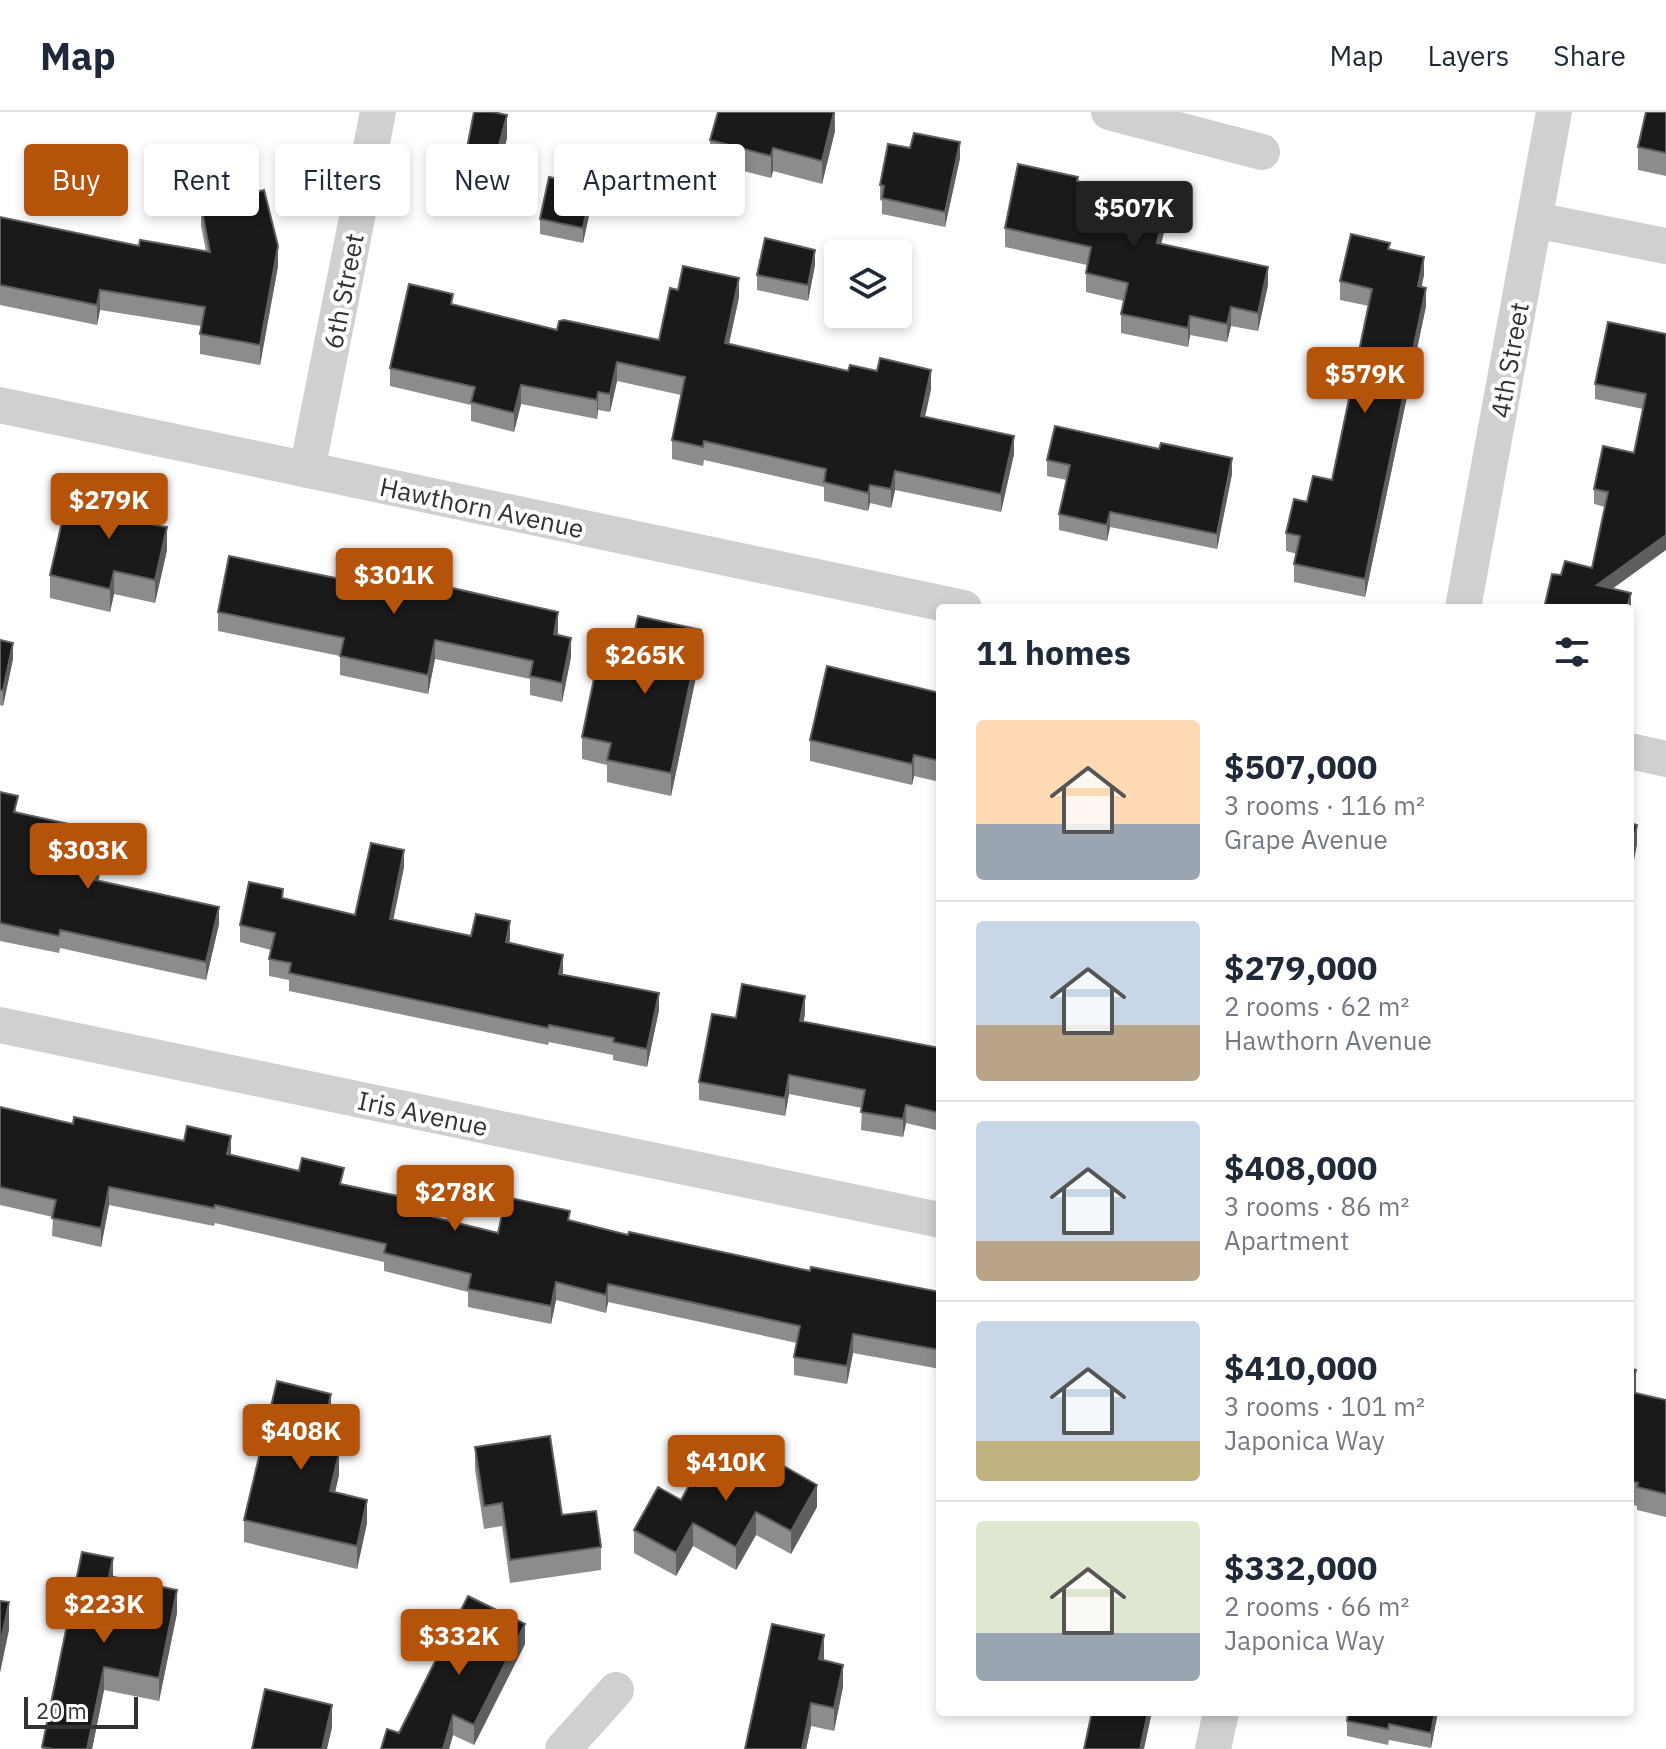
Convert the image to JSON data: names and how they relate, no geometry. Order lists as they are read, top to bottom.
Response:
{
  "streets": {
    "street": [
      "6th Street",
      "4th Street",
      "Hawthorn Avenue",
      "Iris Avenue"
    ]
  },
  "crossings": [
    ["6th Street", "Hawthorn Avenue"]
  ],
  "scale_bar": "20 m",
  "page": {
    "header": "Map",
    "nav": ["Map", "Layers", "Share"],
    "chip": [
      "Buy",
      "Rent",
      "Filters",
      "New",
      "Apartment"
    ],
    "price": [
      "$507K",
      "$579K",
      "$279K",
      "$301K",
      "$265K",
      "$303K",
      "$278K",
      "$408K",
      "$410K",
      "$223K",
      "$332K"
    ],
    "heading": "11 homes",
    "list": [
      {
        "name": "$507,000",
        "note": "3 rooms · 116 m² · Grape Avenue"
      },
      {
        "name": "$279,000",
        "note": "2 rooms · 62 m² · Hawthorn Avenue"
      },
      {
        "name": "$408,000",
        "note": "3 rooms · 86 m² · Apartment"
      },
      {
        "name": "$410,000",
        "note": "3 rooms · 101 m² · Japonica Way"
      },
      {
        "name": "$332,000",
        "note": "2 rooms · 66 m² · Japonica Way"
      }
    ],
    "scale": "20 m"
  }
}
